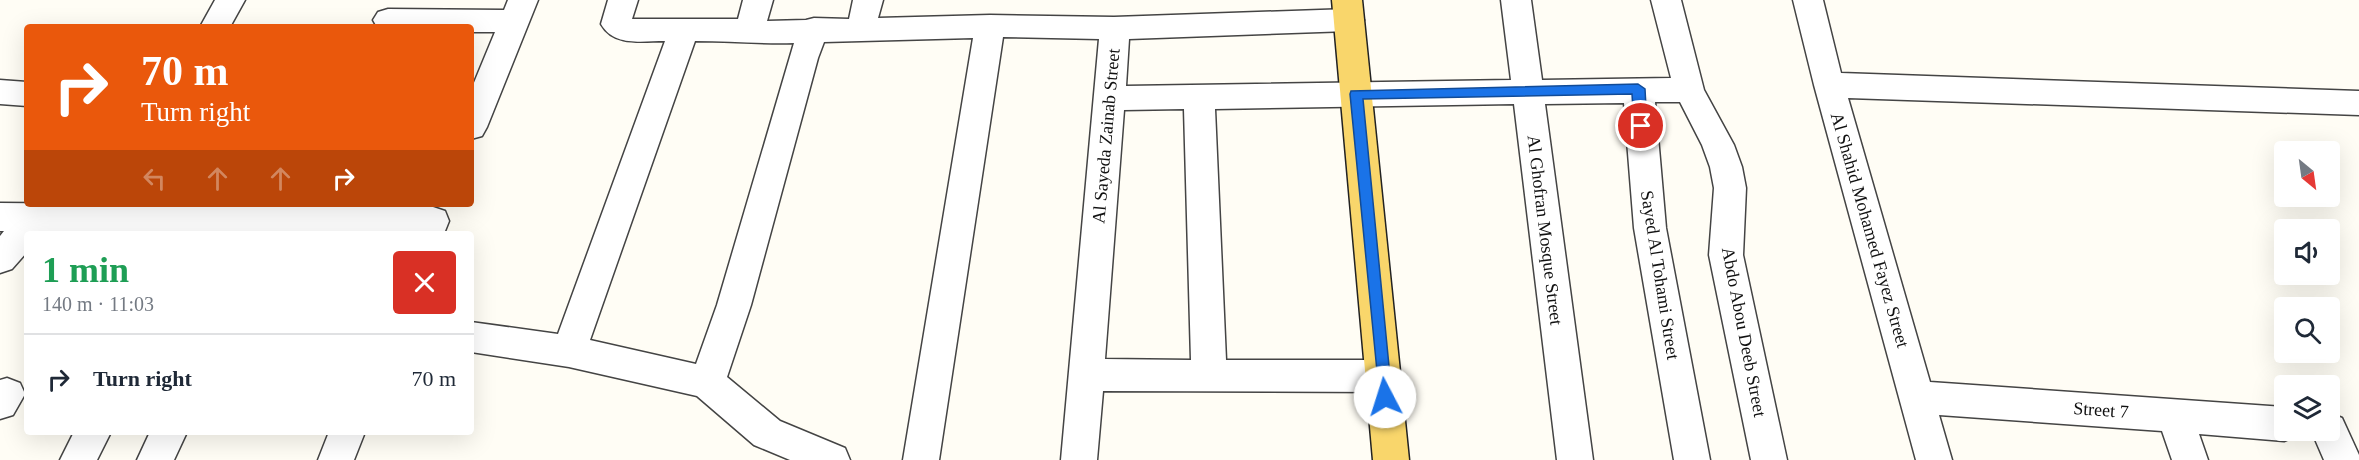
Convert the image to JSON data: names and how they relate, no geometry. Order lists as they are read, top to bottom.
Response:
{
  "streets": {
    "street": [
      "Al Sayeda Zainab Street",
      "Al Ghofran Mosque Street",
      "Al Shahid Mohamed Fayez Street",
      "Sayed Al Tohami Street",
      "Abdo Abou Deeb Street",
      "Street 7"
    ]
  },
  "crossings": [
    ["Al Shahid Mohamed Fayez Street", "Street 7"]
  ],
  "north": "bottom right",
  "page": {
    "turn": ["70 m", "Turn right"],
    "heading": ["1 min", "140 m · 11:03"],
    "list": [
      {
        "name": "Turn right",
        "value": "70 m"
      }
    ]
  }
}
